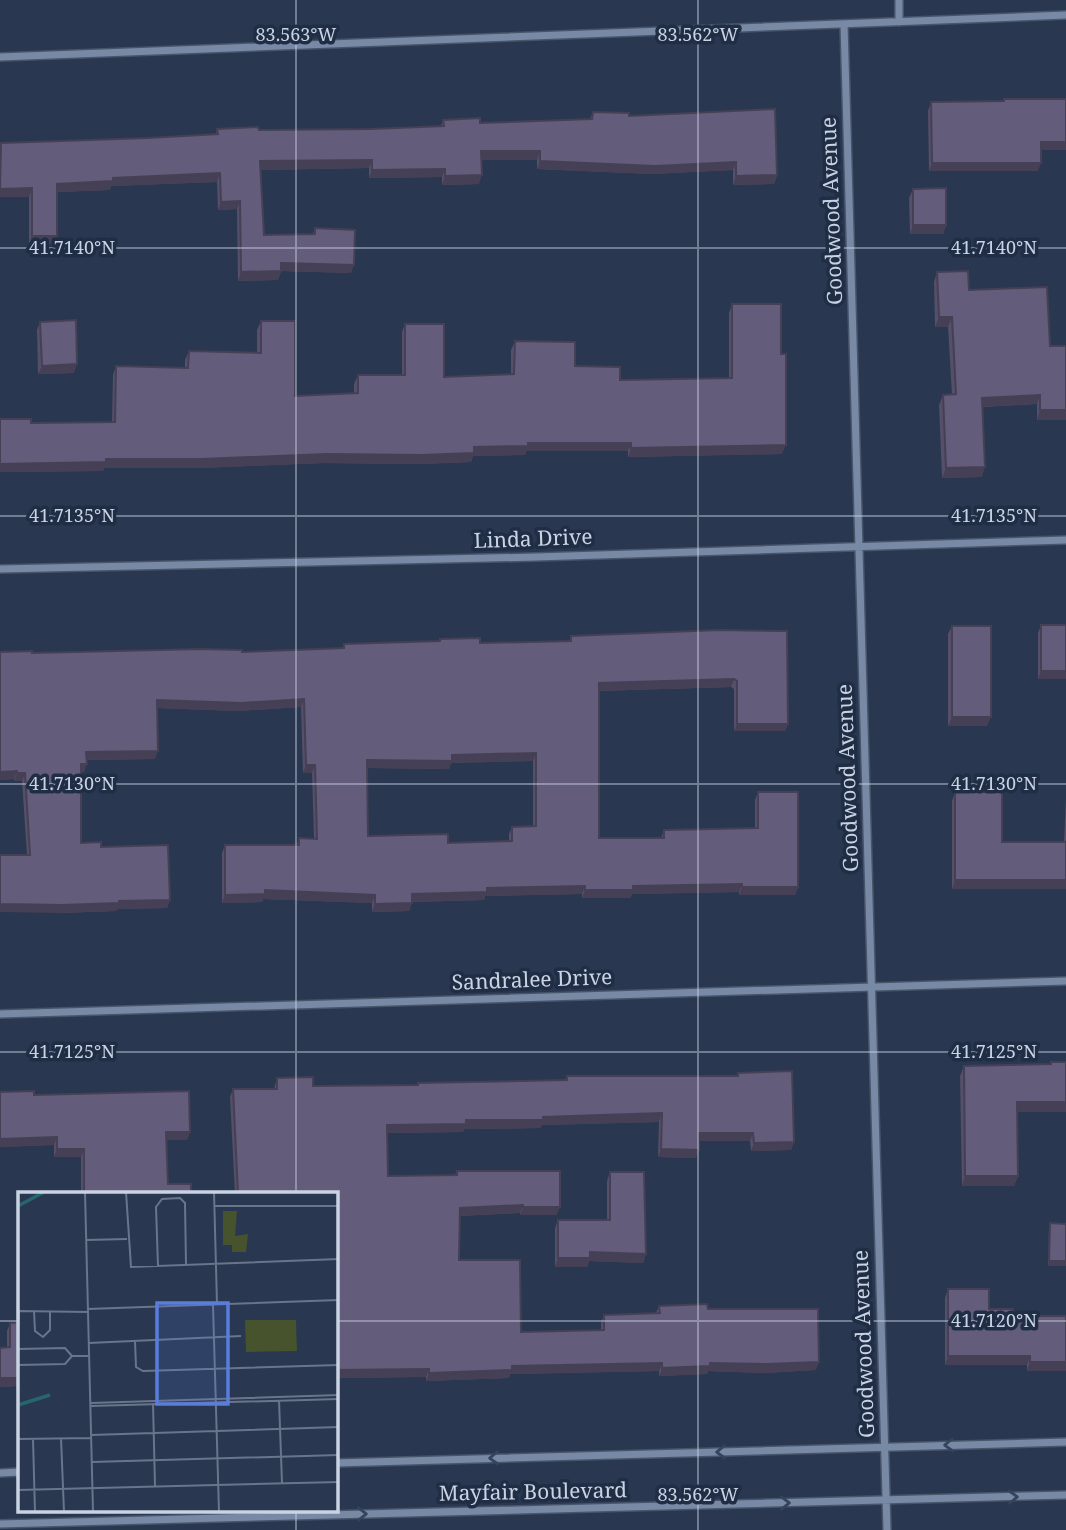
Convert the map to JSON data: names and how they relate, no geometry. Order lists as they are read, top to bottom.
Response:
{
  "streets": {
    "street": [
      "Goodwood Avenue",
      "Linda Drive",
      "Sandralee Drive",
      "Mayfair Boulevard"
    ]
  },
  "crossings": [
    ["Goodwood Avenue", "Linda Drive"],
    ["Goodwood Avenue", "Sandralee Drive"],
    ["Goodwood Avenue", "Mayfair Boulevard"]
  ],
  "coordinates": [
    "83.563°W",
    "83.562°W",
    "41.7140°N",
    "41.7135°N",
    "41.7130°N",
    "41.7125°N",
    "41.7120°N"
  ]
}
